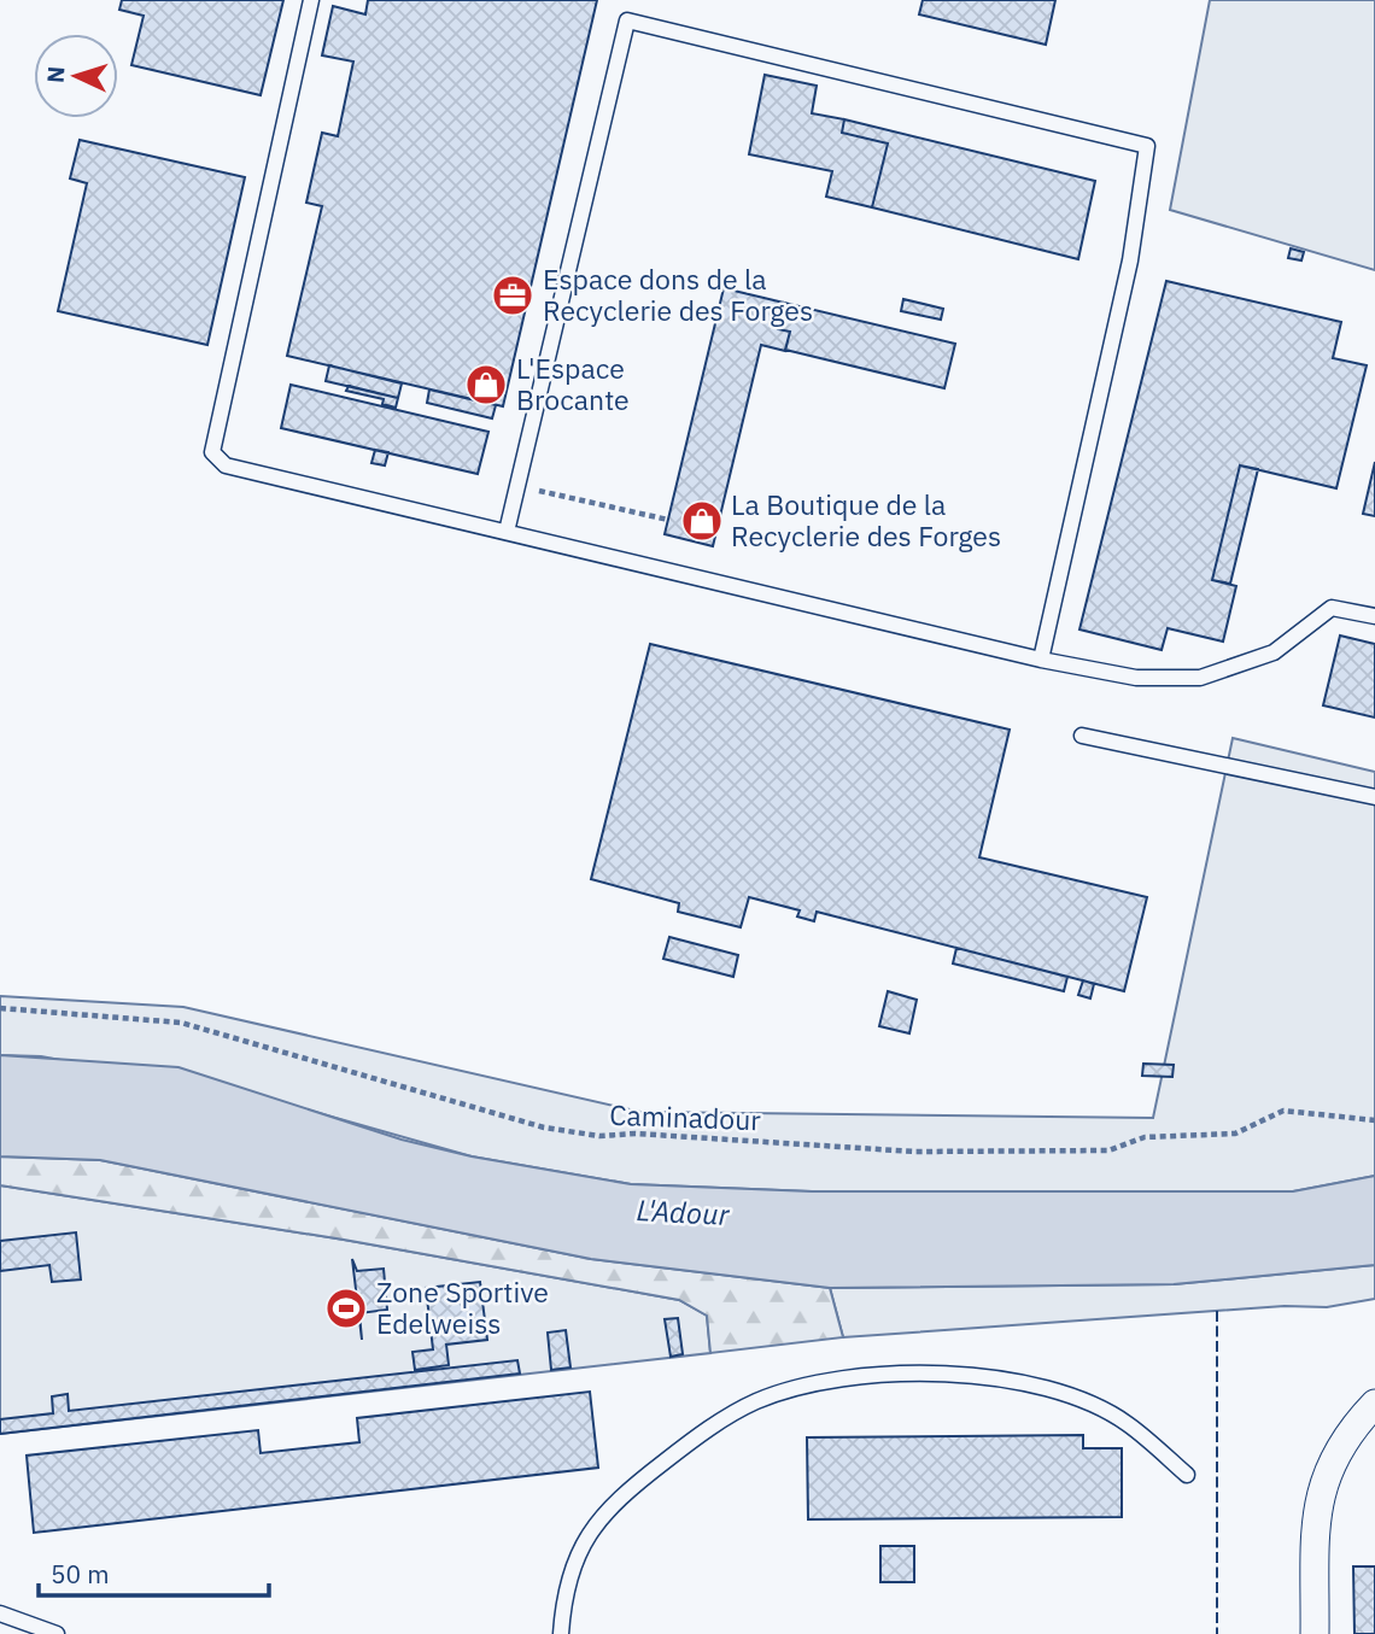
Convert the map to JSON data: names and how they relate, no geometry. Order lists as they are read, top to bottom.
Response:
{
  "streets": {
    "path": ["Caminadour"]
  },
  "water": ["L'Adour"],
  "places": {
    "office": ["Espace dons de la Recyclerie des Forges"],
    "shop": ["L'Espace Brocante", "La Boutique de la Recyclerie des Forges"],
    "sports": ["Zone Sportive Edelweiss"]
  },
  "scale_bar": "50 m",
  "north": "left"
}
